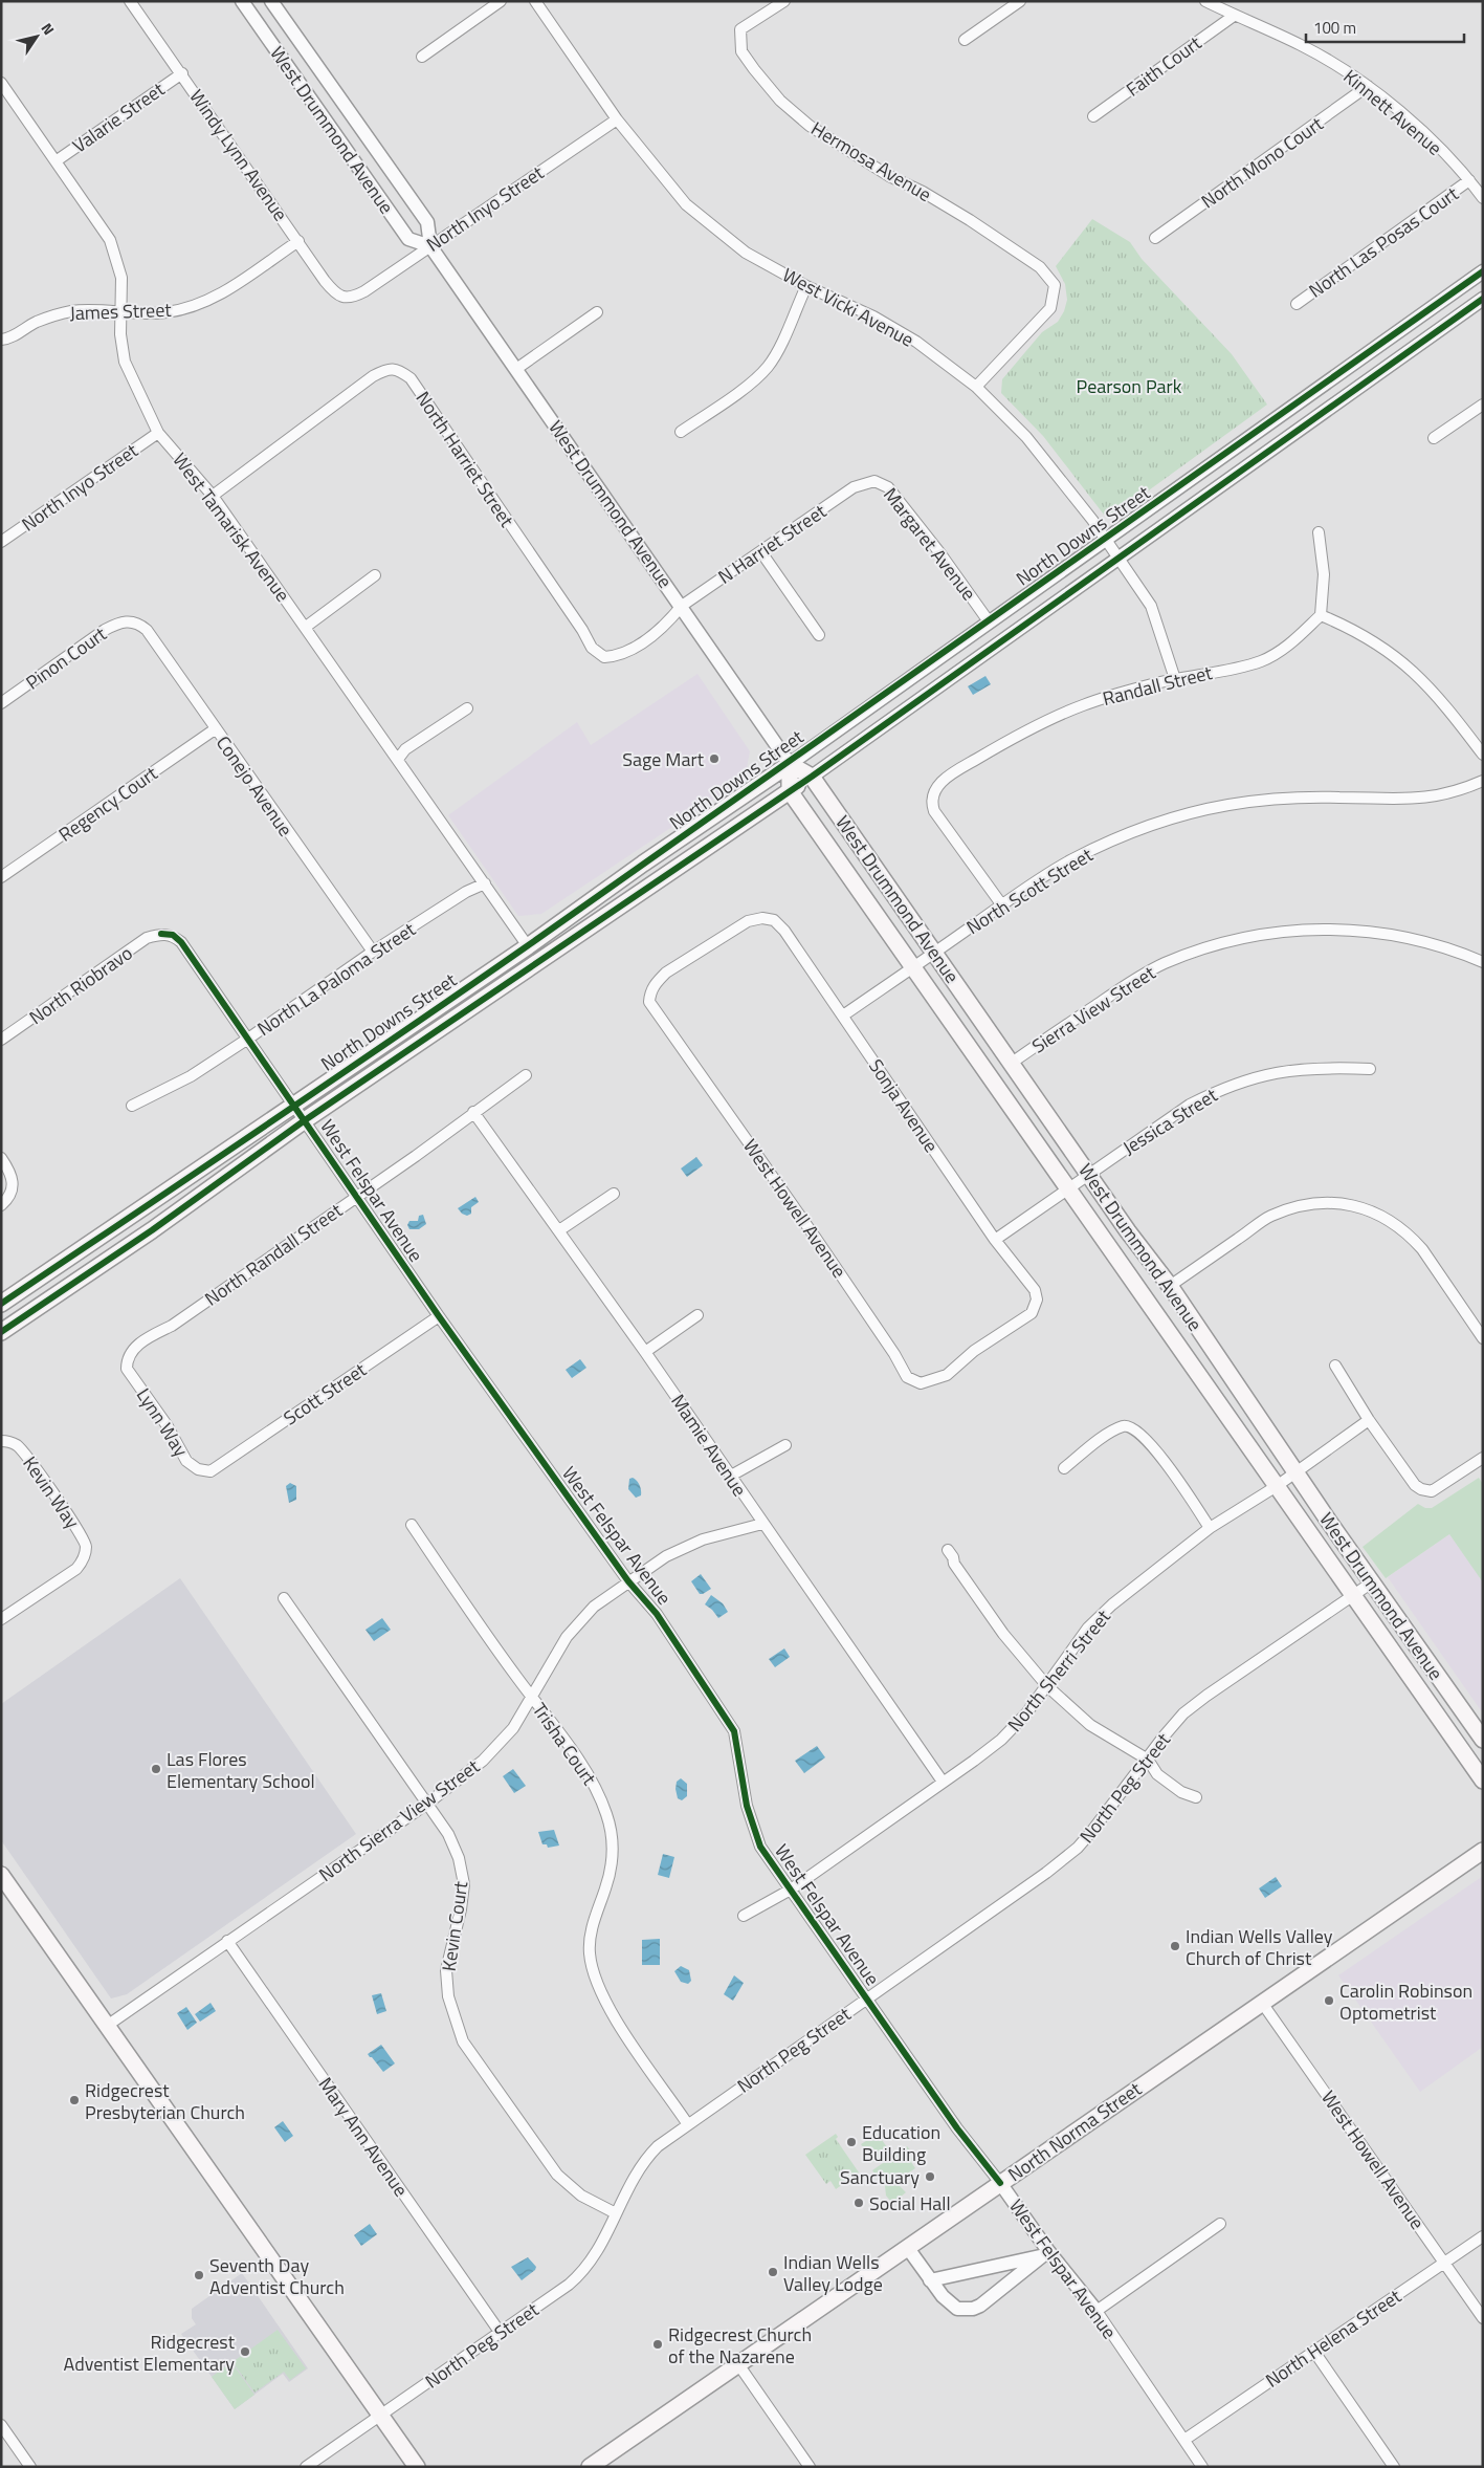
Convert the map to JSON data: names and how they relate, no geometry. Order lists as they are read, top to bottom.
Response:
{
  "streets": {
    "main road": ["West Drummond Avenue", "North Downs Street", "North Norma Street"],
    "street": [
      "Faith Court",
      "Kinnett Avenue",
      "Valarie Street",
      "Windy Lynn Avenue",
      "Hermosa Avenue",
      "North Mono Court",
      "North Inyo Street",
      "North Las Posas Court",
      "West Vicki Avenue",
      "James Street",
      "North Harriet Street",
      "West Tamarisk Avenue",
      "N Harriet Street",
      "Margaret Avenue",
      "Pinon Court",
      "Randall Street",
      "Conejo Avenue",
      "Regency Court",
      "North Scott Street",
      "North La Paloma Street",
      "North Riobravo",
      "Sierra View Street",
      "Sonja Avenue",
      "Jessica Street",
      "West Felspar Avenue",
      "West Howell Avenue",
      "North Randall Street",
      "Scott Street",
      "Lynn Way",
      "Mamie Avenue",
      "Kevin Way",
      "North Sherri Street",
      "Trisha Court",
      "North Peg Street",
      "North Sierra View Street",
      "Kevin Court",
      "Mary Ann Avenue",
      "North Helena Street"
    ]
  },
  "crossings": [
    ["Faith Court", "Kinnett Avenue"],
    ["Kinnett Avenue", "North Mono Court"],
    ["Kinnett Avenue", "North Las Posas Court"],
    ["Valarie Street", "Windy Lynn Avenue"],
    ["Valarie Street", "West Tamarisk Avenue"],
    ["West Drummond Avenue", "North Inyo Street"],
    ["West Drummond Avenue", "North Harriet Street"],
    ["West Drummond Avenue", "North Downs Street"],
    ["West Drummond Avenue", "N Harriet Street"],
    ["West Drummond Avenue", "North Scott Street"],
    ["West Drummond Avenue", "Sierra View Street"],
    ["West Drummond Avenue", "Jessica Street"],
    ["West Drummond Avenue", "North Sherri Street"],
    ["West Drummond Avenue", "North Peg Street"],
    ["Windy Lynn Avenue", "North Inyo Street"],
    ["Windy Lynn Avenue", "James Street"],
    ["Hermosa Avenue", "West Vicki Avenue"],
    ["North Inyo Street", "West Vicki Avenue"],
    ["North Inyo Street", "West Tamarisk Avenue"],
    ["West Vicki Avenue", "North Downs Street"],
    ["West Vicki Avenue", "Randall Street"],
    ["James Street", "West Tamarisk Avenue"],
    ["North Harriet Street", "West Tamarisk Avenue"],
    ["North Harriet Street", "N Harriet Street"],
    ["West Tamarisk Avenue", "North Downs Street"],
    ["West Tamarisk Avenue", "North La Paloma Street"],
    ["North Downs Street", "Margaret Avenue"],
    ["North Downs Street", "West Felspar Avenue"],
    ["N Harriet Street", "Margaret Avenue"],
    ["Pinon Court", "Conejo Avenue"],
    ["Randall Street", "North Scott Street"],
    ["Conejo Avenue", "Regency Court"],
    ["Conejo Avenue", "North La Paloma Street"],
    ["North Scott Street", "Sonja Avenue"],
    ["North La Paloma Street", "West Felspar Avenue"],
    ["North Riobravo", "West Felspar Avenue"],
    ["Sonja Avenue", "Jessica Street"],
    ["Sonja Avenue", "West Howell Avenue"],
    ["West Felspar Avenue", "North Randall Street"],
    ["West Felspar Avenue", "Scott Street"],
    ["West Felspar Avenue", "North Sherri Street"],
    ["West Felspar Avenue", "North Peg Street"],
    ["West Felspar Avenue", "North Sierra View Street"],
    ["West Felspar Avenue", "North Norma Street"],
    ["West Felspar Avenue", "North Helena Street"],
    ["West Howell Avenue", "North Norma Street"],
    ["West Howell Avenue", "North Helena Street"],
    ["North Randall Street", "Lynn Way"],
    ["North Randall Street", "Mamie Avenue"],
    ["Scott Street", "Lynn Way"],
    ["Mamie Avenue", "North Sherri Street"],
    ["Mamie Avenue", "North Sierra View Street"],
    ["Trisha Court", "North Peg Street"],
    ["Trisha Court", "North Sierra View Street"],
    ["North Peg Street", "Kevin Court"],
    ["North Peg Street", "Mary Ann Avenue"],
    ["North Sierra View Street", "Kevin Court"],
    ["North Sierra View Street", "Mary Ann Avenue"]
  ],
  "parks": ["Pearson Park"],
  "places": [
    "Sage Mart",
    "Las Flores Elementary School",
    "Indian Wells Valley Church of Christ",
    "Carolin Robinson Optometrist",
    "Ridgecrest Presbyterian Church",
    "Education Building",
    "Sanctuary",
    "Social Hall",
    "Indian Wells Valley Lodge",
    "Seventh Day Adventist Church",
    "Ridgecrest Church of the Nazarene",
    "Ridgecrest Adventist Elementary"
  ],
  "scale_bar": "100 m",
  "north": "top right"
}
